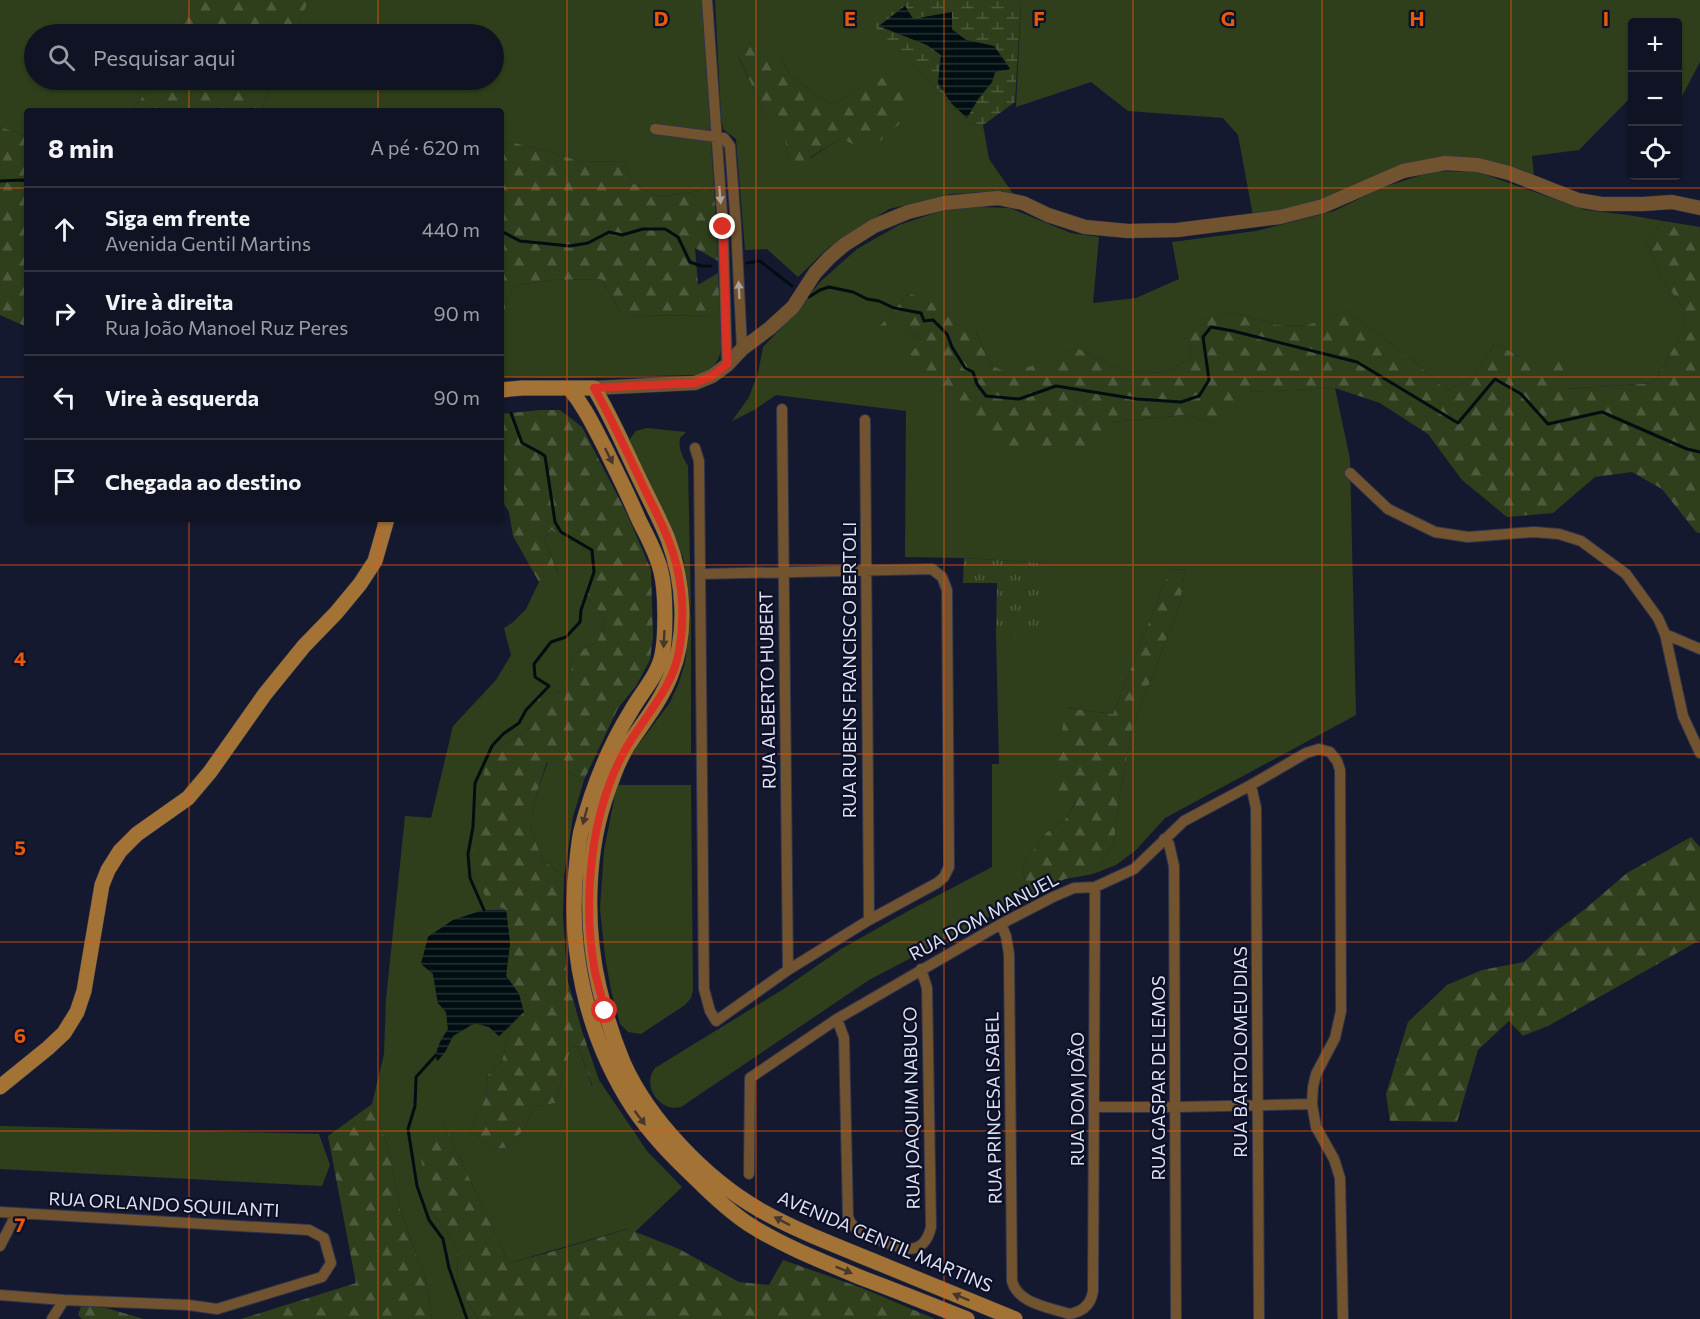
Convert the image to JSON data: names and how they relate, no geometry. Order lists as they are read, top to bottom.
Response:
{
  "streets": {
    "main road": ["AVENIDA GENTIL MARTINS"],
    "street": [
      "RUA RUBENS FRANCISCO BERTOLI",
      "RUA ALBERTO HUBERT",
      "RUA DOM MANUEL",
      "RUA BARTOLOMEU DIAS",
      "RUA GASPAR DE LEMOS",
      "RUA DOM JOÃO",
      "RUA JOAQUIM NABUCO",
      "RUA PRINCESA ISABEL",
      "RUA ORLANDO SQUILANTI"
    ]
  },
  "crossings": [
    ["RUA DOM MANUEL", "RUA BARTOLOMEU DIAS"],
    ["RUA DOM MANUEL", "RUA GASPAR DE LEMOS"],
    ["RUA DOM MANUEL", "RUA DOM JOÃO"],
    ["RUA DOM MANUEL", "RUA JOAQUIM NABUCO"],
    ["RUA DOM MANUEL", "RUA PRINCESA ISABEL"],
    ["RUA DOM JOÃO", "RUA PRINCESA ISABEL"]
  ],
  "page": {
    "map_buttons": ["+", "−"],
    "search": "Pesquisar aqui",
    "heading": ["8 min", "A pé · 620 m"],
    "list": [
      ["Siga em frente", "Avenida Gentil Martins", "440 m"],
      ["Vire à direita", "Rua João Manoel Ruz Peres", "90 m"],
      ["Vire à esquerda", "90 m"],
      "Chegada ao destino"
    ]
  },
  "grid": {
    "columns": [
      "D",
      "E",
      "F",
      "G",
      "H",
      "I"
    ],
    "rows": [
      "4",
      "5",
      "6",
      "7"
    ]
  }
}
